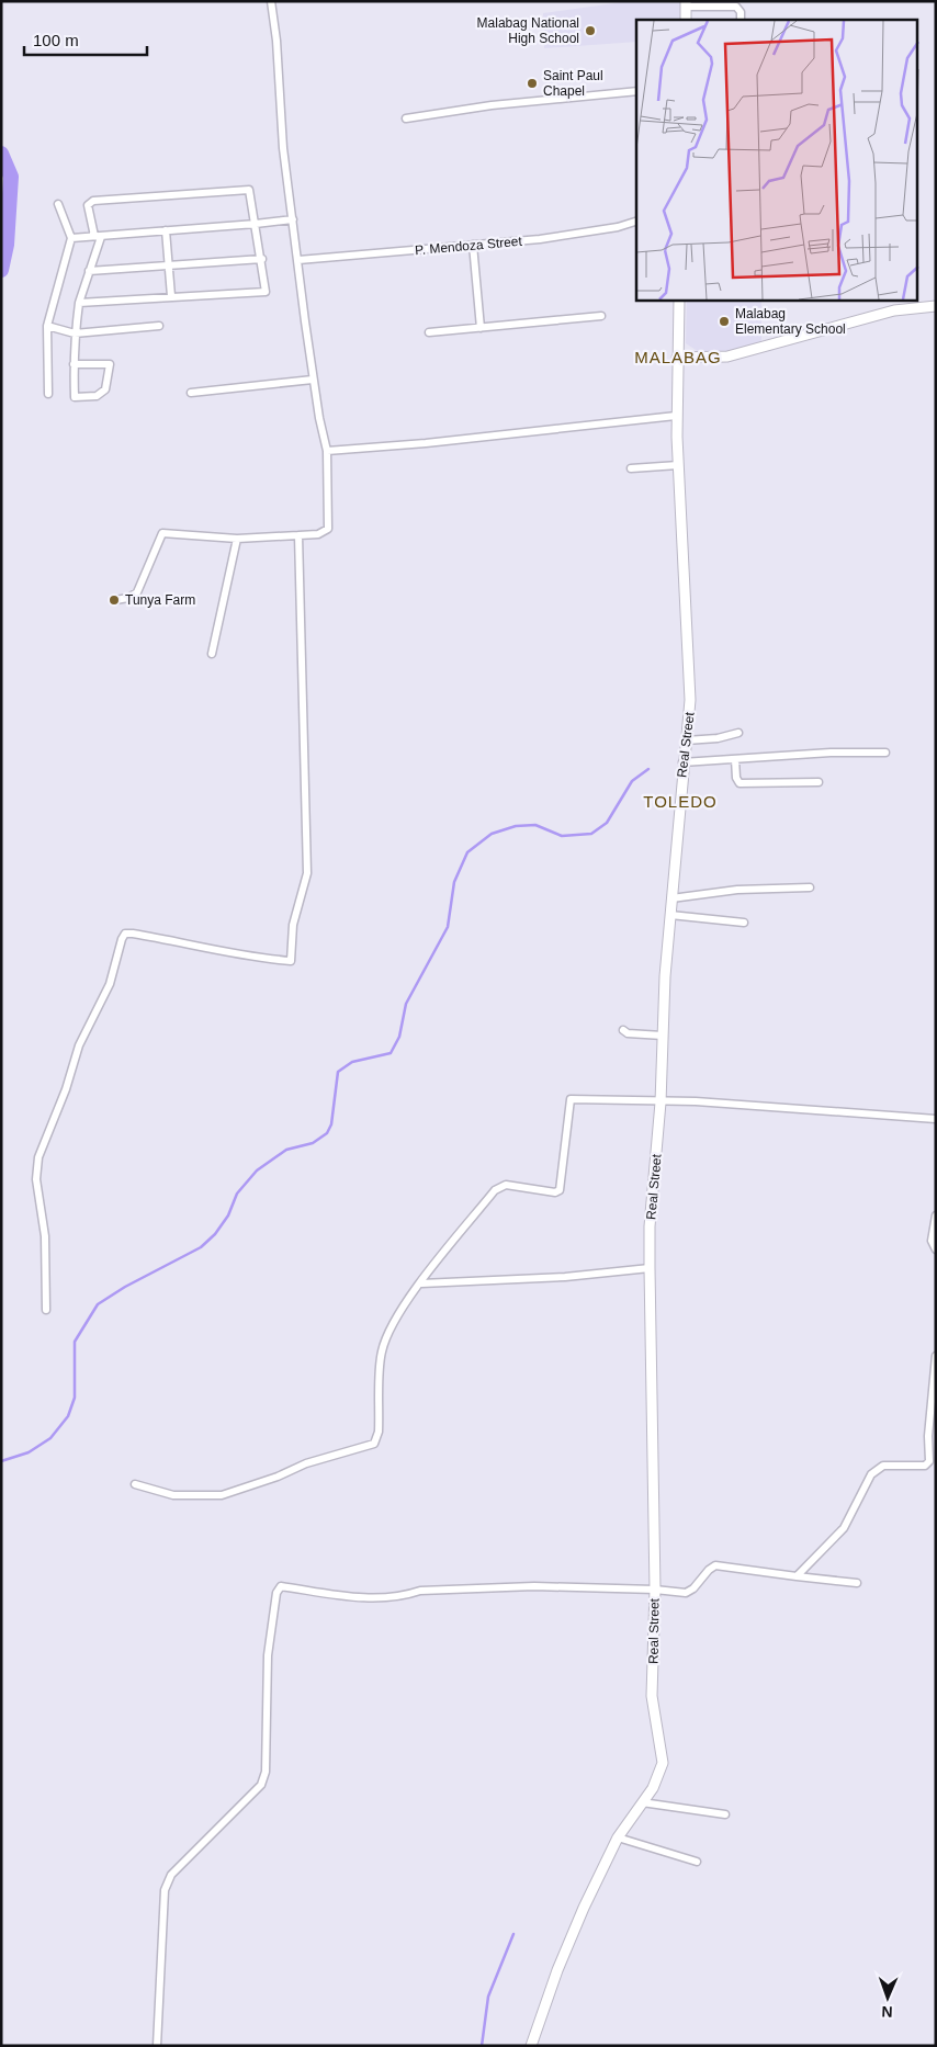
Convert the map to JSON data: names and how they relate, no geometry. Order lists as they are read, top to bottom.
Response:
{
  "streets": {
    "street": ["P. Mendoza Street", "Real Street"]
  },
  "districts": ["MALABAG", "TOLEDO"],
  "places": [
    "Malabag National High School",
    "Saint Paul Chapel",
    "Malabag Elementary School",
    "Tunya Farm"
  ],
  "scale_bar": "100 m",
  "north": "bottom"
}
